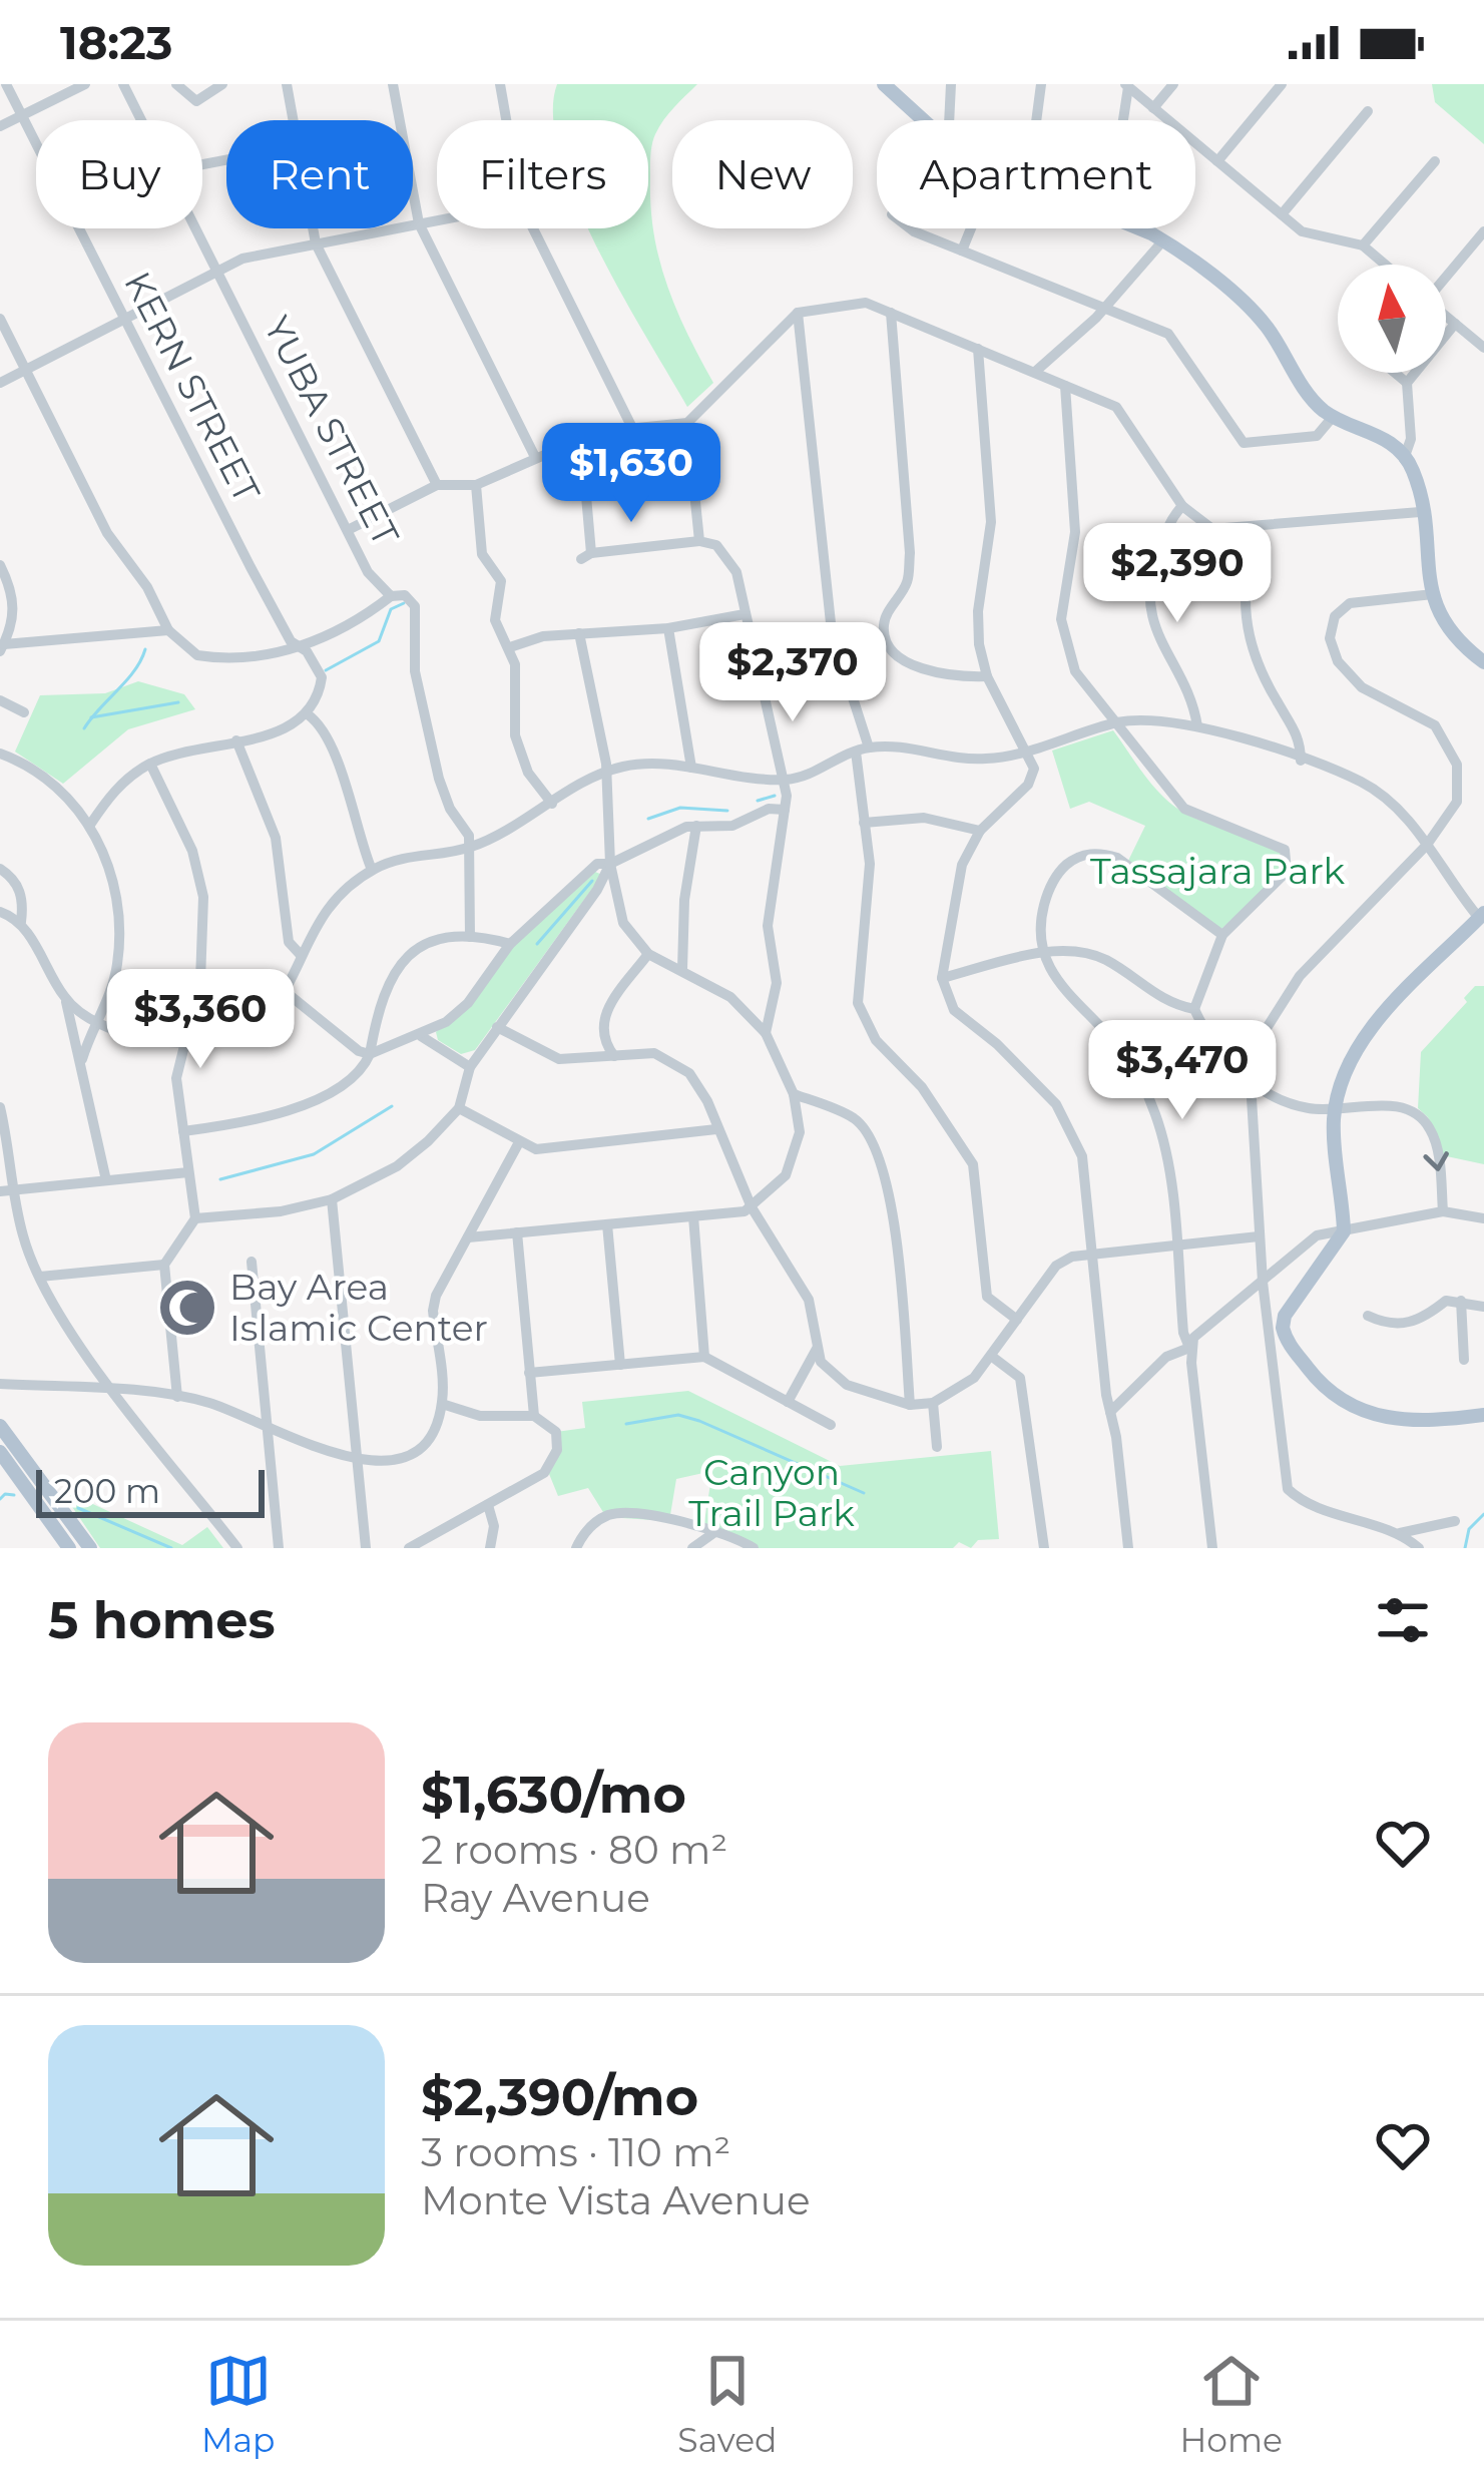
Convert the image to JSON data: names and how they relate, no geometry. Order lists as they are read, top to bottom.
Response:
{
  "streets": {
    "street": ["KERN STREET", "YUBA STREET"]
  },
  "parks": ["Tassajara Park", "Canyon Trail Park"],
  "places": {
    "mosque": ["Bay Area Islamic Center"]
  },
  "scale_bar": "200 m",
  "north": "top",
  "page": {
    "status": "18:23",
    "chip": [
      "Buy",
      "Rent",
      "Filters",
      "New",
      "Apartment"
    ],
    "price": [
      "$1,630",
      "$2,390",
      "$2,370",
      "$3,360",
      "$3,470"
    ],
    "scale": "200 m",
    "heading": "5 homes",
    "list": [
      {
        "name": "$1,630/mo",
        "note": "2 rooms · 80 m² · Ray Avenue"
      },
      {
        "name": "$2,390/mo",
        "note": "3 rooms · 110 m² · Monte Vista Avenue"
      }
    ],
    "tabs": ["Map", "Saved", "Home"]
  }
}
